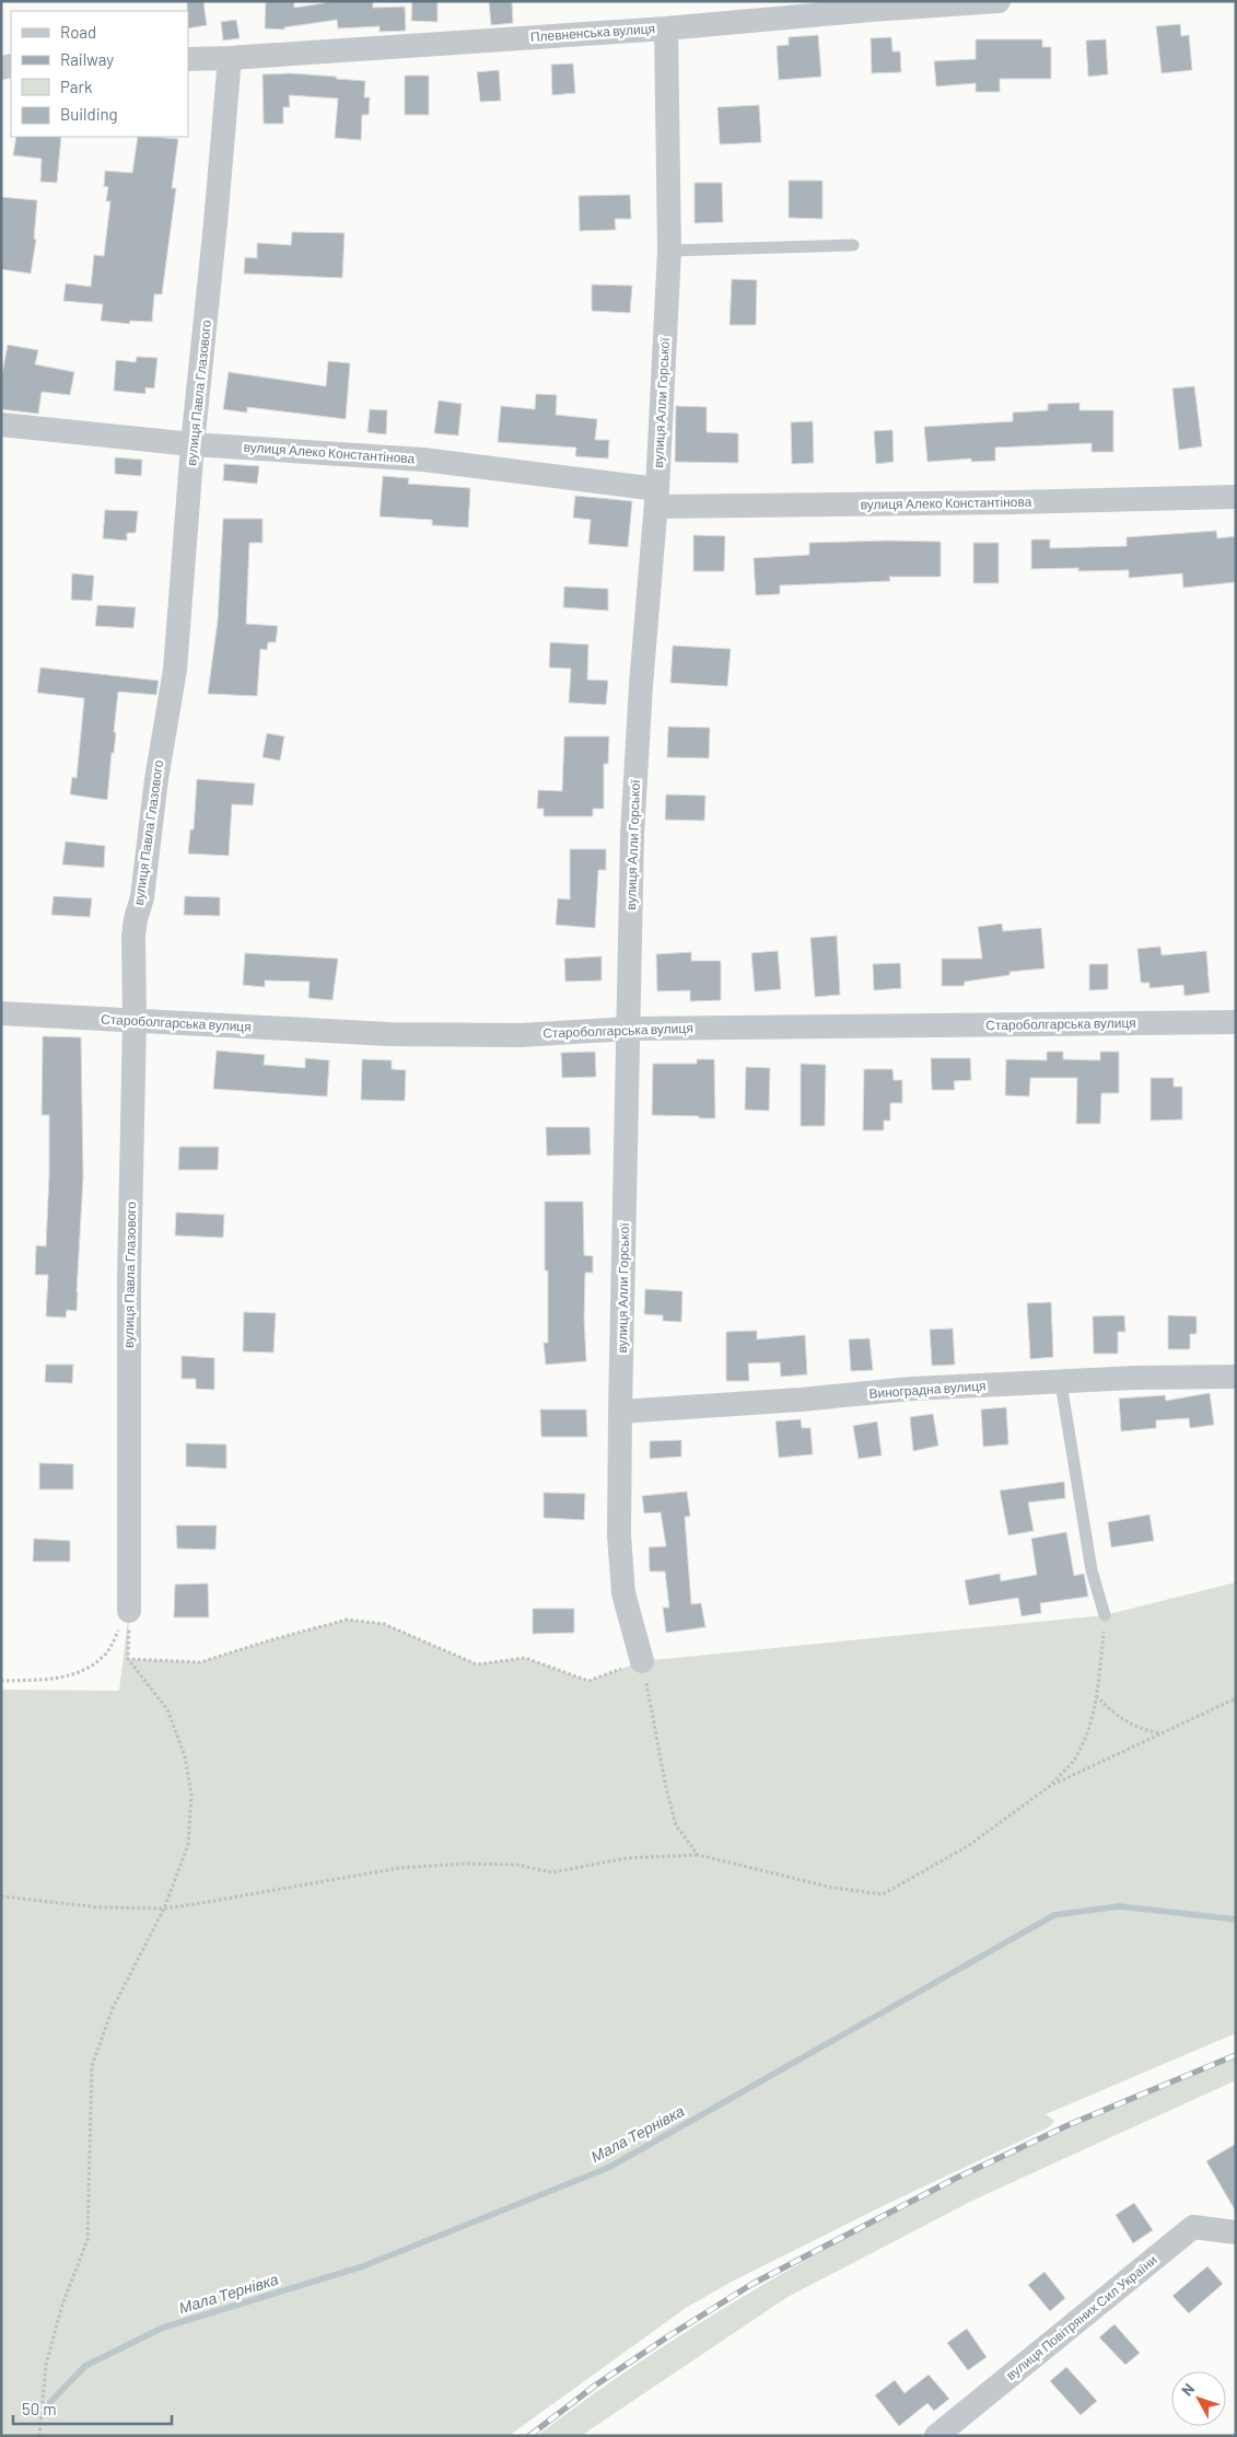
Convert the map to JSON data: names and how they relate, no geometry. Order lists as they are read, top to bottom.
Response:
{
  "streets": {
    "street": [
      "Плевненська вулиця",
      "вулиця Павла Глазового",
      "вулиця Алли Горської",
      "вулиця Алеко Константінова",
      "Староболгарська вулиця",
      "Виноградна вулиця",
      "вулиця Повітряних Сил України"
    ]
  },
  "crossings": [
    ["Плевненська вулиця", "вулиця Павла Глазового"],
    ["Плевненська вулиця", "вулиця Алли Горської"],
    ["вулиця Павла Глазового", "вулиця Алеко Константінова"],
    ["вулиця Павла Глазового", "Староболгарська вулиця"],
    ["вулиця Алли Горської", "вулиця Алеко Константінова"],
    ["вулиця Алли Горської", "Староболгарська вулиця"],
    ["вулиця Алли Горської", "Виноградна вулиця"]
  ],
  "water": ["Мала Тернівка"],
  "legend": [
    "Road",
    "Railway",
    "Park",
    "Building"
  ],
  "scale_bar": "50 m",
  "north": "top left"
}
